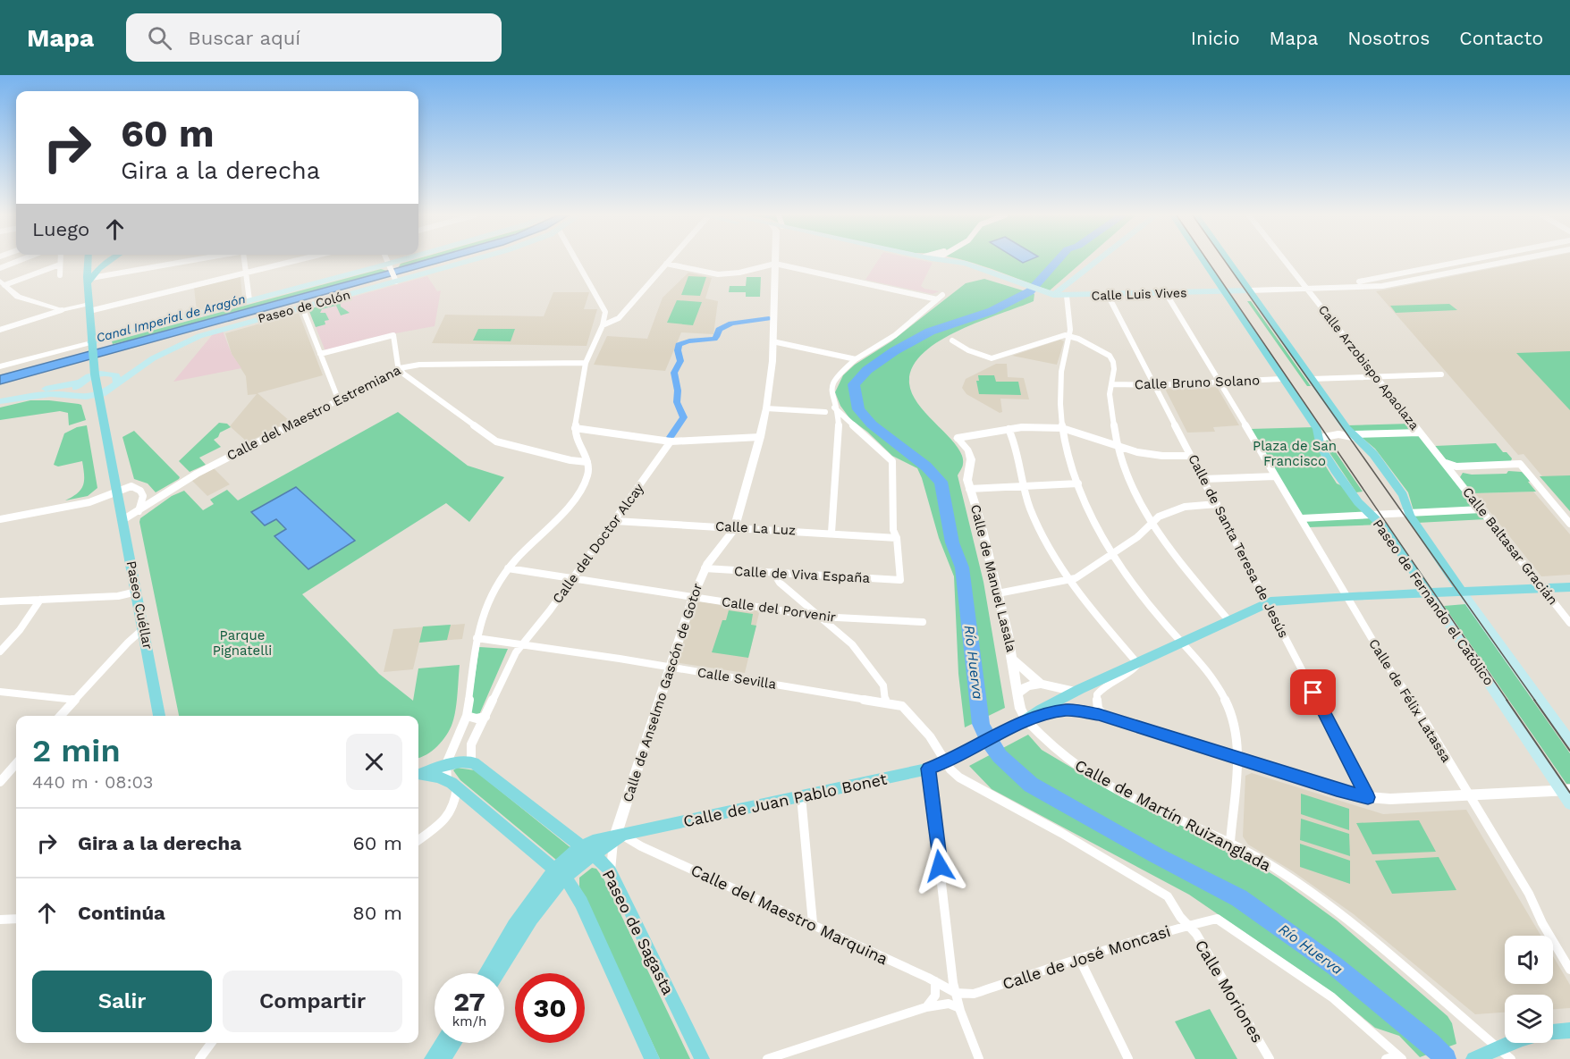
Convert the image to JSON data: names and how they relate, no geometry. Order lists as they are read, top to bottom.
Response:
{
  "streets": {
    "main road": [
      "Calle Luis Vives",
      "Paseo de Colón",
      "Paseo de Fernando el Católico",
      "Paseo Cuéllar",
      "Calle de Juan Pablo Bonet",
      "Paseo de Sagasta"
    ],
    "street": [
      "Calle Arzobispo Apaolaza",
      "Calle Bruno Solano",
      "Calle del Maestro Estremiana",
      "Calle La Luz",
      "Calle del Doctor Alcay",
      "Calle de Santa Teresa de Jesús",
      "Calle Baltasar Gracián",
      "Calle de Viva España",
      "Calle de Manuel Lasala",
      "Calle del Porvenir",
      "Calle Sevilla",
      "Calle de Anselmo Gascón de Gotor",
      "Calle de Félix Latassa",
      "Calle de Martín Ruizanglada",
      "Calle del Maestro Marquina",
      "Calle de José Moncasi",
      "Calle Moriones"
    ]
  },
  "crossings": [
    ["Calle Luis Vives", "Calle de Santa Teresa de Jesús"],
    ["Calle Luis Vives", "Paseo de Fernando el Católico"],
    ["Paseo de Colón", "Paseo Cuéllar"],
    ["Calle Arzobispo Apaolaza", "Calle Baltasar Gracián"],
    ["Calle Bruno Solano", "Calle de Santa Teresa de Jesús"],
    ["Calle Bruno Solano", "Paseo de Fernando el Católico"],
    ["Calle del Maestro Estremiana", "Paseo Cuéllar"],
    ["Calle La Luz", "Calle del Doctor Alcay"],
    ["Calle La Luz", "Calle de Viva España"],
    ["Calle La Luz", "Calle de Anselmo Gascón de Gotor"],
    ["Calle del Doctor Alcay", "Calle del Porvenir"],
    ["Calle del Doctor Alcay", "Calle Sevilla"],
    ["Calle del Doctor Alcay", "Paseo de Sagasta"],
    ["Calle de Santa Teresa de Jesús", "Calle de Juan Pablo Bonet"],
    ["Calle Baltasar Gracián", "Calle de Juan Pablo Bonet"],
    ["Calle de Viva España", "Calle de Anselmo Gascón de Gotor"],
    ["Calle de Manuel Lasala", "Calle de Juan Pablo Bonet"],
    ["Calle de Manuel Lasala", "Calle de Martín Ruizanglada"],
    ["Paseo de Fernando el Católico", "Calle de Juan Pablo Bonet"],
    ["Calle del Porvenir", "Calle de Anselmo Gascón de Gotor"],
    ["Calle Sevilla", "Calle de Anselmo Gascón de Gotor"],
    ["Calle Sevilla", "Calle de Juan Pablo Bonet"],
    ["Calle Sevilla", "Calle Moriones"],
    ["Calle de Anselmo Gascón de Gotor", "Calle de Juan Pablo Bonet"],
    ["Calle de Anselmo Gascón de Gotor", "Calle del Maestro Marquina"],
    ["Calle de Félix Latassa", "Calle de Juan Pablo Bonet"],
    ["Calle de Juan Pablo Bonet", "Calle de Martín Ruizanglada"],
    ["Calle de Juan Pablo Bonet", "Calle del Maestro Marquina"],
    ["Calle de Juan Pablo Bonet", "Paseo de Sagasta"],
    ["Calle de Juan Pablo Bonet", "Calle Moriones"],
    ["Calle del Maestro Marquina", "Calle de José Moncasi"],
    ["Calle de José Moncasi", "Calle Moriones"]
  ],
  "water": ["Canal Imperial de Aragón", "Río Huerva"],
  "parks": ["Plaza de San Francisco", "Parque Pignatelli"],
  "page": {
    "header": "Mapa",
    "search": "Buscar aquí",
    "nav": [
      "Inicio",
      "Mapa",
      "Nosotros",
      "Contacto"
    ],
    "turn": ["60 m", "Gira a la derecha"],
    "then": "Luego",
    "heading": ["2 min", "440 m · 08:03"],
    "list": [
      {
        "name": "Gira a la derecha",
        "value": "60 m"
      },
      {
        "name": "Continúa",
        "value": "80 m"
      }
    ],
    "buttons": ["Salir", "Compartir"],
    "speed": "27 km/h",
    "limit": "30"
  }
}
